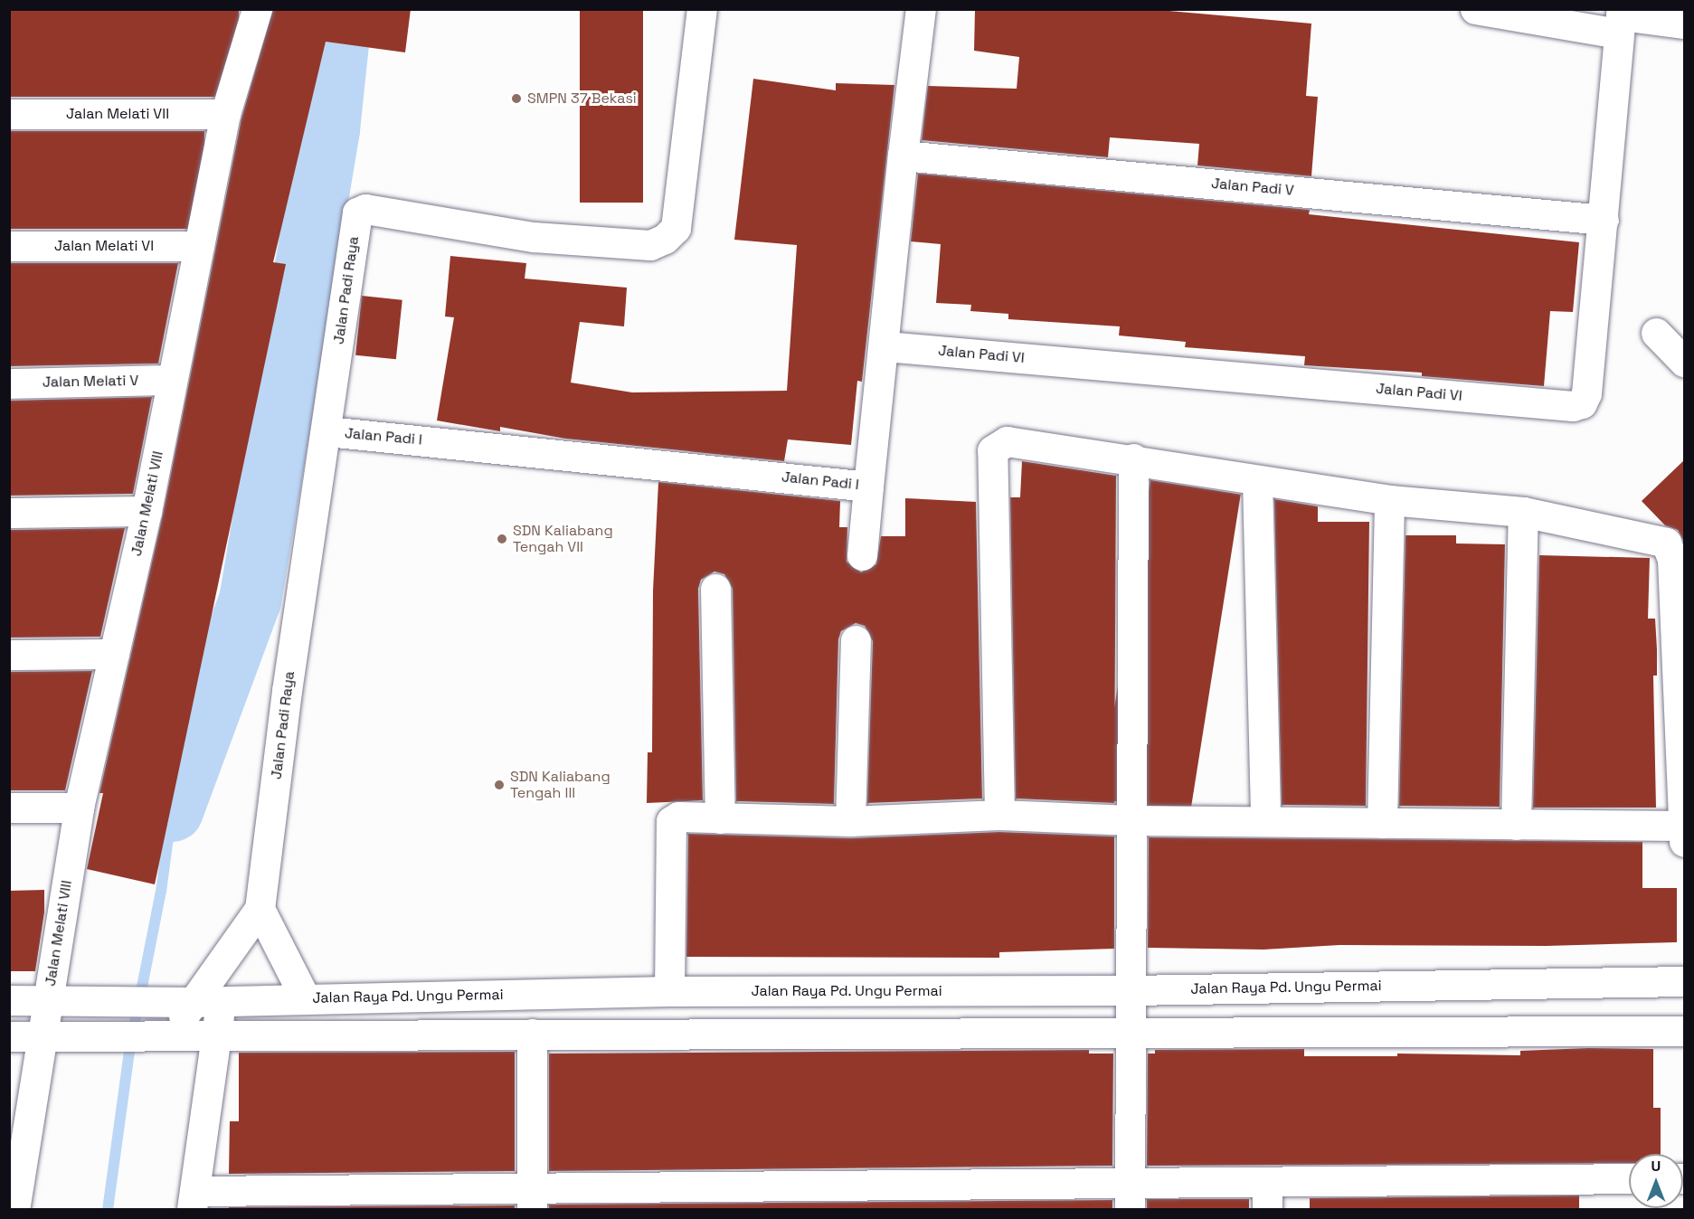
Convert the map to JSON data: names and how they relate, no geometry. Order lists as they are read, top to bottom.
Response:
{
  "streets": {
    "street": [
      "Jalan Melati VII",
      "Jalan Padi V",
      "Jalan Melati VI",
      "Jalan Padi Raya",
      "Jalan Padi VI",
      "Jalan Melati V",
      "Jalan Padi I",
      "Jalan Melati VIII",
      "Jalan Raya Pd. Ungu Permai"
    ]
  },
  "crossings": [
    ["Jalan Melati VII", "Jalan Melati VIII"],
    ["Jalan Padi V", "Jalan Padi VI"],
    ["Jalan Padi V", "Jalan Padi I"],
    ["Jalan Melati VI", "Jalan Melati VIII"],
    ["Jalan Padi Raya", "Jalan Padi I"],
    ["Jalan Padi Raya", "Jalan Raya Pd. Ungu Permai"],
    ["Jalan Padi VI", "Jalan Padi I"],
    ["Jalan Melati V", "Jalan Melati VIII"],
    ["Jalan Melati VIII", "Jalan Raya Pd. Ungu Permai"]
  ],
  "places": ["SMPN 37 Bekasi", "SDN Kaliabang Tengah VII", "SDN Kaliabang Tengah III"],
  "north": "top"
}
